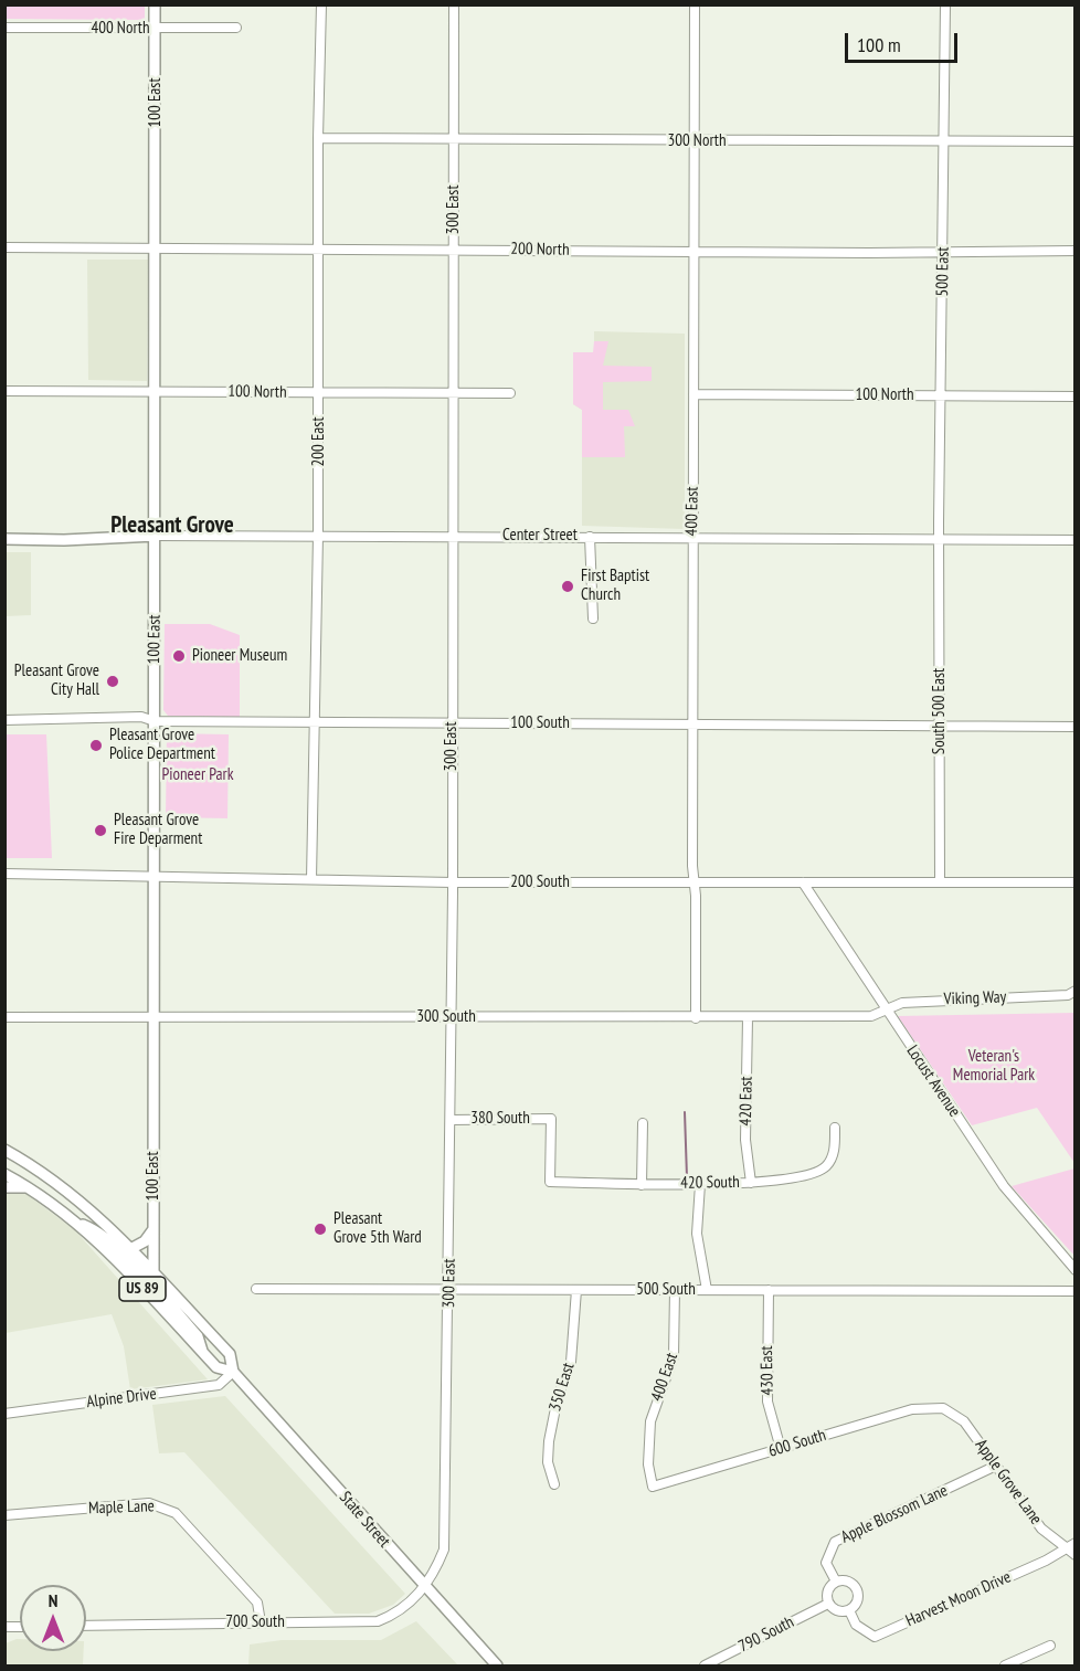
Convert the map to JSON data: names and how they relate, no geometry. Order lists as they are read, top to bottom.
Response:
{
  "streets": {
    "main road": [
      "100 East",
      "Center Street",
      "US 89",
      "State Street"
    ],
    "street": [
      "400 North",
      "300 North",
      "300 East",
      "200 North",
      "500 East",
      "100 North",
      "200 East",
      "400 East",
      "South 500 East",
      "100 South",
      "200 South",
      "Viking Way",
      "300 South",
      "Locust Avenue",
      "420 East",
      "380 South",
      "420 South",
      "500 South",
      "430 East",
      "350 East",
      "Alpine Drive",
      "600 South",
      "Apple Grove Lane",
      "Maple Lane",
      "Apple Blossom Lane",
      "Harvest Moon Drive",
      "700 South",
      "790 South"
    ]
  },
  "crossings": [
    ["400 North", "100 East"],
    ["100 East", "200 North"],
    ["100 East", "100 North"],
    ["100 East", "Center Street"],
    ["100 East", "100 South"],
    ["100 East", "200 South"],
    ["100 East", "300 South"],
    ["100 East", "State Street"],
    ["300 North", "300 East"],
    ["300 North", "500 East"],
    ["300 North", "200 East"],
    ["300 North", "400 East"],
    ["300 East", "200 North"],
    ["300 East", "100 North"],
    ["300 East", "Center Street"],
    ["300 East", "100 South"],
    ["300 East", "200 South"],
    ["300 East", "300 South"],
    ["300 East", "380 South"],
    ["300 East", "500 South"],
    ["300 East", "State Street"],
    ["300 East", "700 South"],
    ["200 North", "500 East"],
    ["200 North", "200 East"],
    ["200 North", "400 East"],
    ["500 East", "100 North"],
    ["500 East", "Center Street"],
    ["500 East", "South 500 East"],
    ["100 North", "200 East"],
    ["100 North", "400 East"],
    ["200 East", "Center Street"],
    ["200 East", "100 South"],
    ["200 East", "200 South"],
    ["400 East", "Center Street"],
    ["400 East", "100 South"],
    ["400 East", "200 South"],
    ["400 East", "300 South"],
    ["400 East", "500 South"],
    ["400 East", "600 South"],
    ["Center Street", "South 500 East"],
    ["South 500 East", "100 South"],
    ["South 500 East", "200 South"],
    ["200 South", "Locust Avenue"],
    ["Viking Way", "300 South"],
    ["Viking Way", "Locust Avenue"],
    ["300 South", "Locust Avenue"],
    ["300 South", "420 East"],
    ["420 East", "420 South"],
    ["380 South", "420 South"],
    ["500 South", "430 East"],
    ["500 South", "350 East"],
    ["430 East", "600 South"],
    ["Alpine Drive", "State Street"],
    ["600 South", "Apple Grove Lane"],
    ["Apple Grove Lane", "Apple Blossom Lane"],
    ["Apple Grove Lane", "Harvest Moon Drive"],
    ["Maple Lane", "700 South"],
    ["Apple Blossom Lane", "Harvest Moon Drive"],
    ["Apple Blossom Lane", "790 South"],
    ["State Street", "700 South"],
    ["Harvest Moon Drive", "790 South"]
  ],
  "districts": ["Pleasant Grove"],
  "parks": ["Pioneer Park", "Veteran's Memorial Park"],
  "places": [
    "First Baptist Church",
    "Pioneer Museum",
    "Pleasant Grove City Hall",
    "Pleasant Grove Police Department",
    "Pleasant Grove Fire Deparment",
    "Pleasant Grove 5th Ward"
  ],
  "scale_bar": "100 m",
  "north": "top"
}
